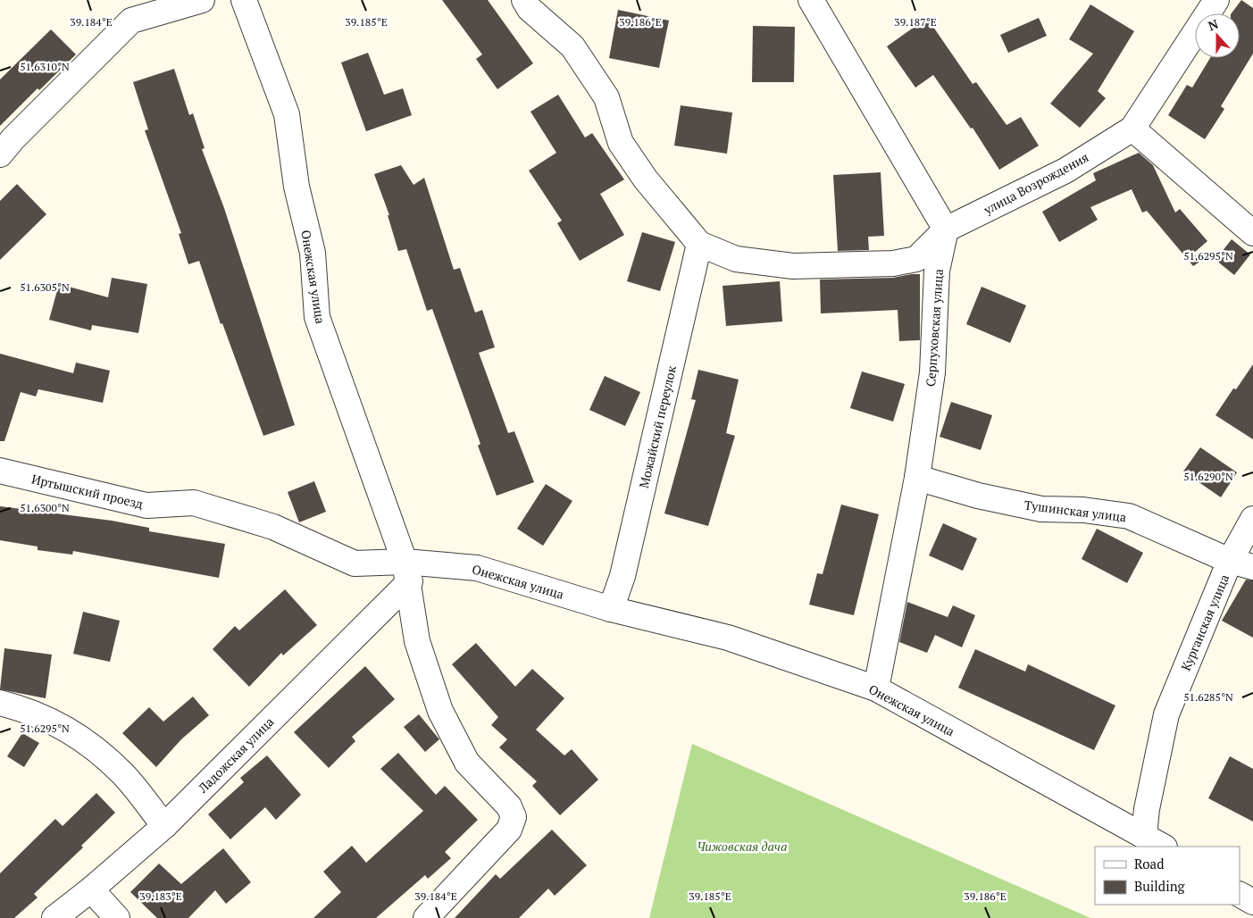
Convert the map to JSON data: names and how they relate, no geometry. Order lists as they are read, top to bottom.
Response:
{
  "streets": {
    "street": [
      "улица Возрождения",
      "Онежская улица",
      "Серпуховская улица",
      "Можайский переулок",
      "Иртышский проезд",
      "Тушинская улица",
      "Курганская улица",
      "Ладожская улица"
    ]
  },
  "crossings": [
    ["улица Возрождения", "Серпуховская улица"],
    ["Онежская улица", "Серпуховская улица"],
    ["Онежская улица", "Можайский переулок"],
    ["Онежская улица", "Иртышский проезд"],
    ["Онежская улица", "Курганская улица"],
    ["Онежская улица", "Ладожская улица"],
    ["Серпуховская улица", "Тушинская улица"],
    ["Иртышский проезд", "Ладожская улица"],
    ["Тушинская улица", "Курганская улица"]
  ],
  "parks": ["Чижовская дача"],
  "legend": ["Road", "Building"],
  "north": "top",
  "coordinates": [
    "39.184°E",
    "39.185°E",
    "39.186°E",
    "39.187°E",
    "51.6310°N",
    "51.6295°N",
    "51.6305°N",
    "51.6290°N",
    "51.6300°N",
    "51.6285°N",
    "39.183°E"
  ]
}
